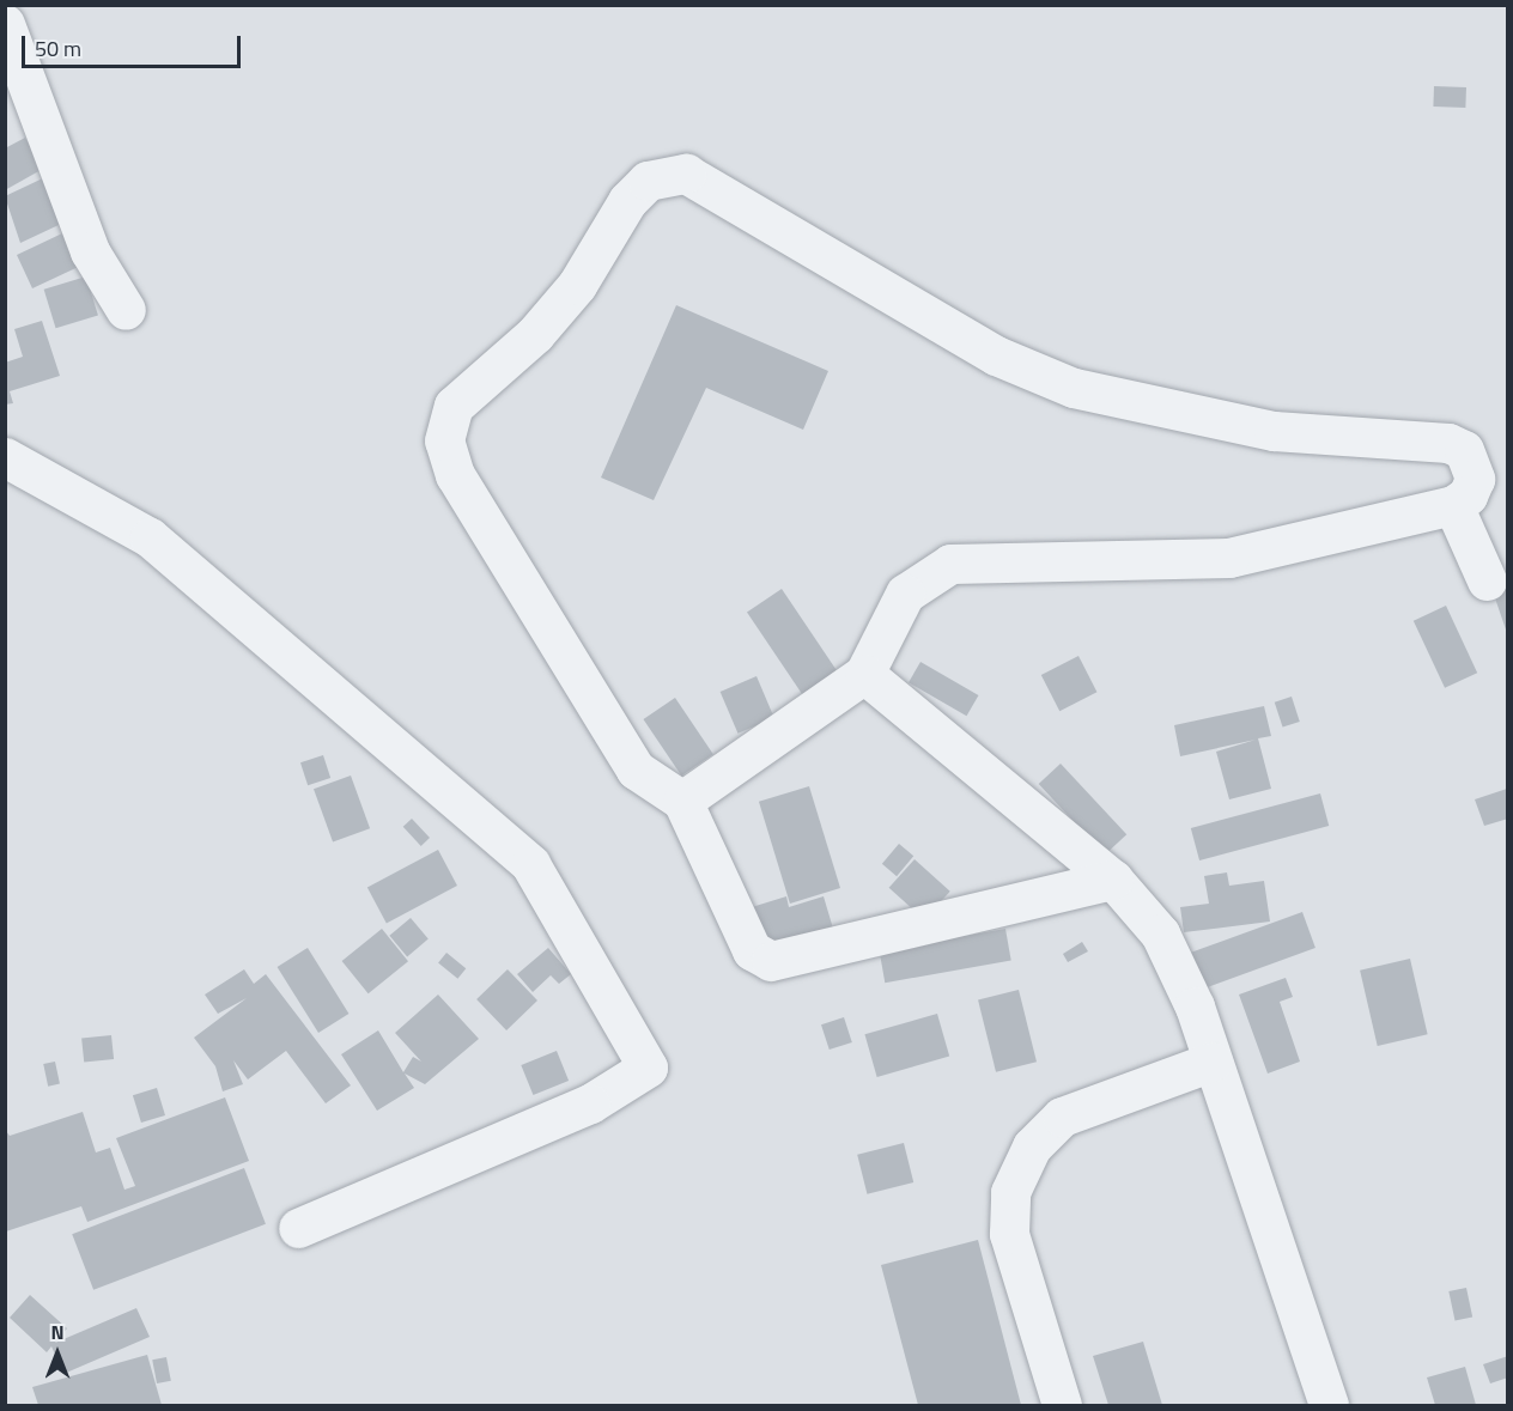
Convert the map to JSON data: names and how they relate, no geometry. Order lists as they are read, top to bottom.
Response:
{
  "scale_bar": "50 m",
  "north": "top"
}
